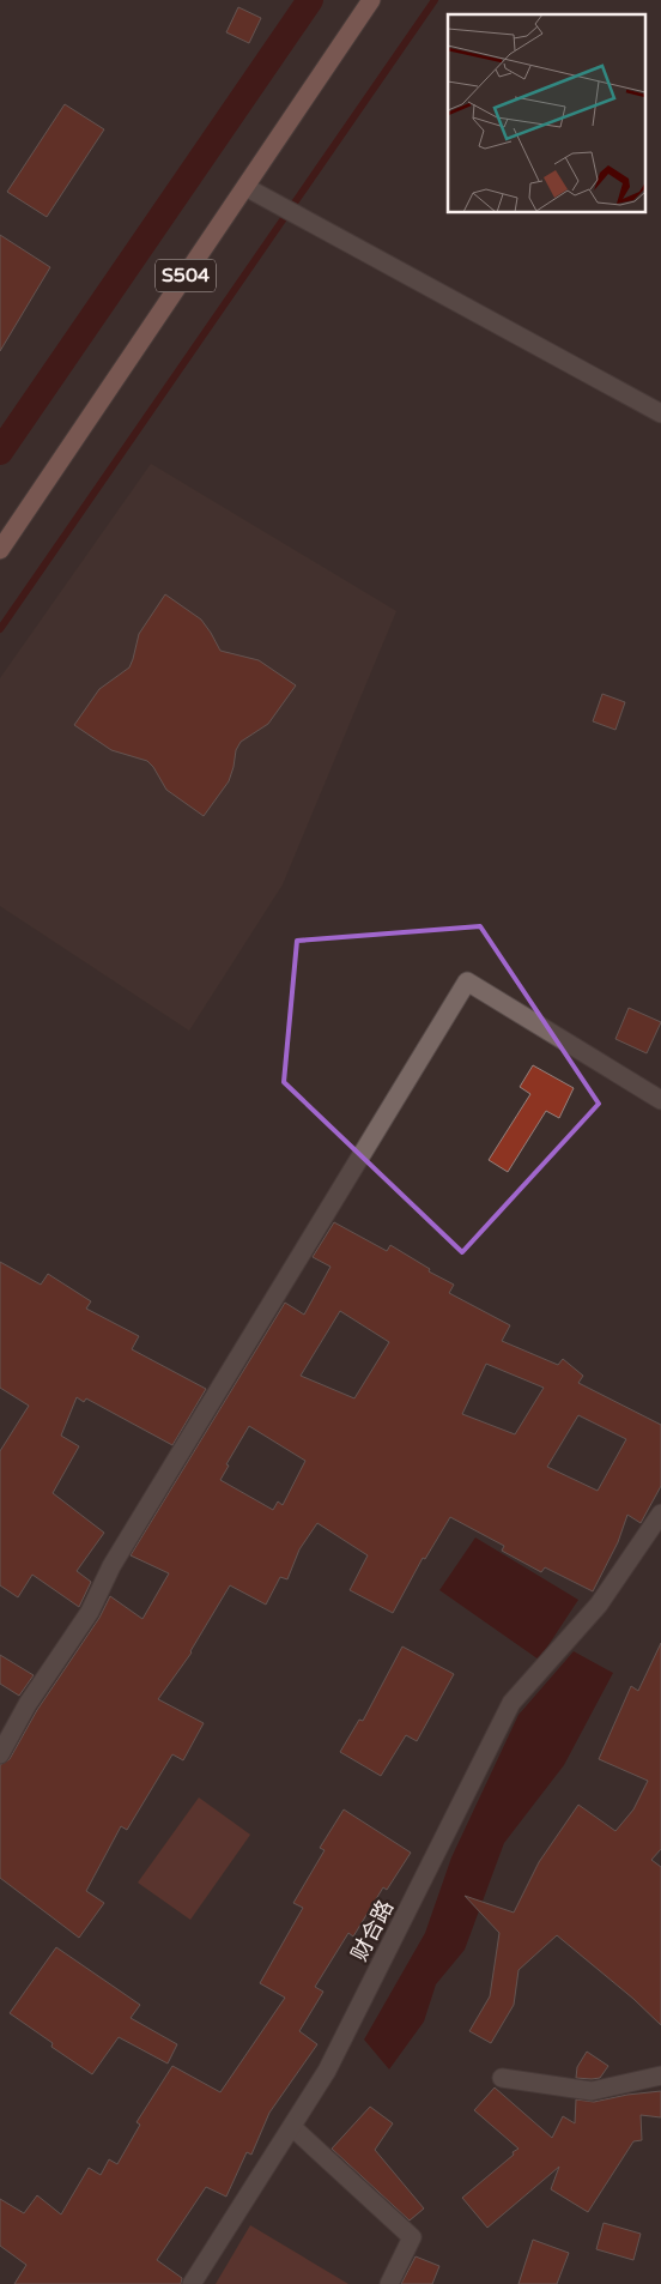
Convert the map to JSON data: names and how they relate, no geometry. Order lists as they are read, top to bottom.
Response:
{
  "streets": {
    "main road": ["S504"],
    "street": ["财合路"]
  }
}
